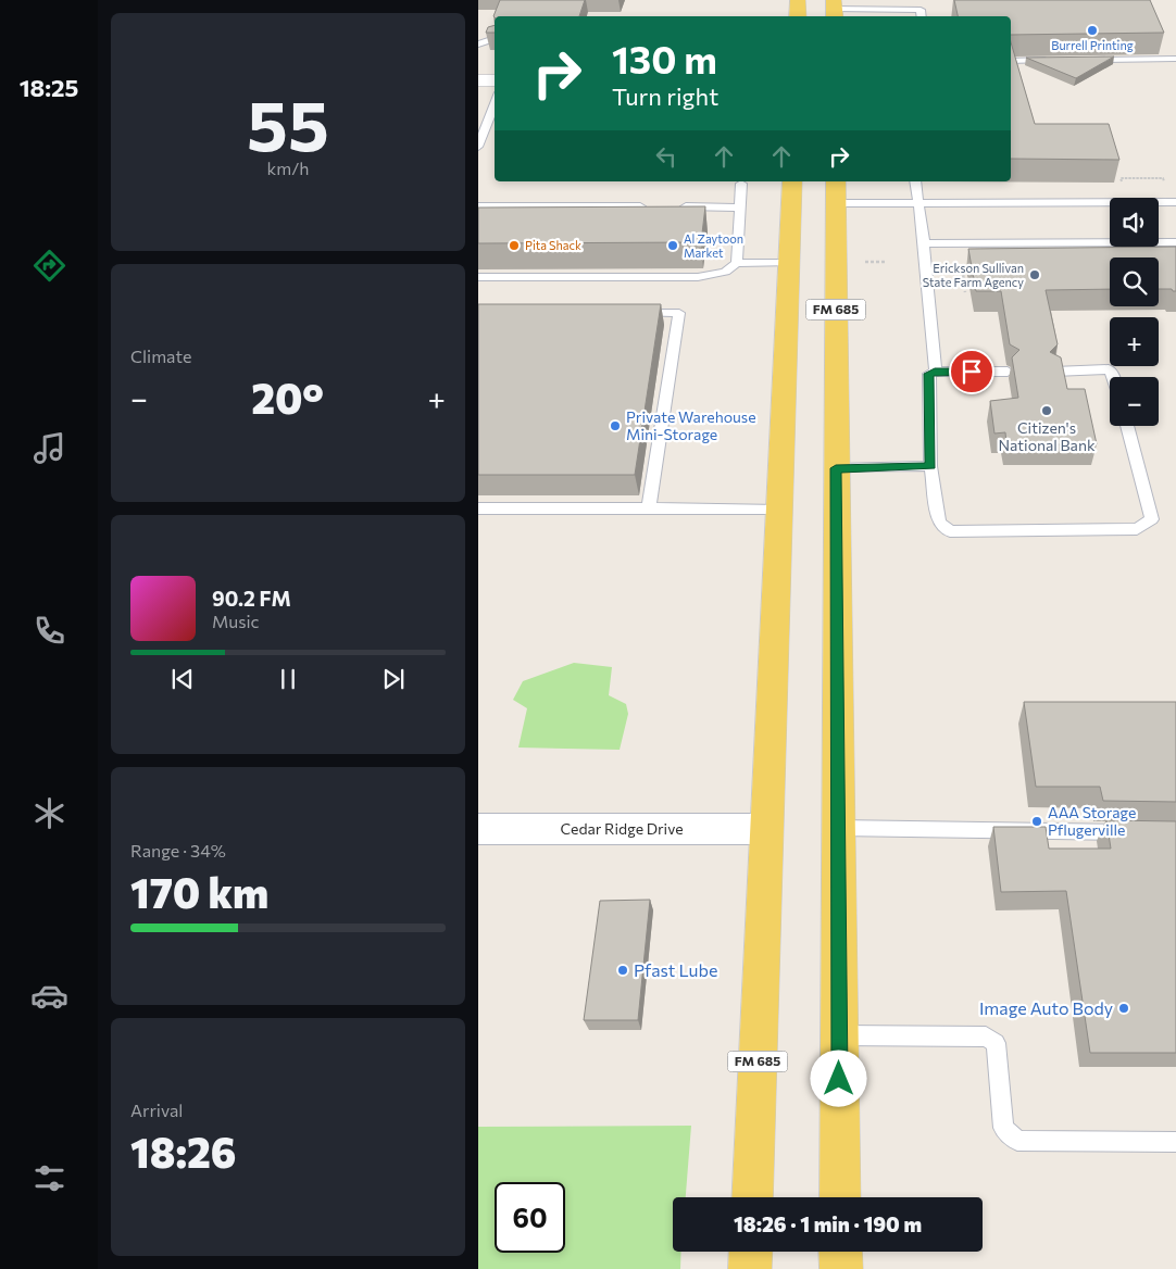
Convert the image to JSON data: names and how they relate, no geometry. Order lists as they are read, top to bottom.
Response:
{
  "streets": {
    "main road": ["FM 685"],
    "street": ["Cedar Ridge Drive"]
  },
  "crossings": [
    ["FM 685", "Cedar Ridge Drive"]
  ],
  "places": [
    "Burrell Printing",
    "Pita Shack",
    "Al Zaytoon Market",
    "Erickson Sullivan State Farm Agency",
    "Citizen's National Bank",
    "Private Warehouse Mini-Storage",
    "AAA Storage Pflugerville",
    "Pfast Lube",
    "Image Auto Body"
  ],
  "page": {
    "tabs": "18:25",
    "tile": [
      ["55", "km/h"],
      "Climate",
      ["Range · 34%", "170 km"],
      ["Arrival", "18:26"]
    ],
    "turn": ["130 m", "Turn right"],
    "map_buttons": ["+", "−"],
    "heat": ["−", "20°", "+"],
    "song": ["90.2 FM", "Music"],
    "limit": "60",
    "trip": "18:26 · 1 min · 190 m"
  }
}
